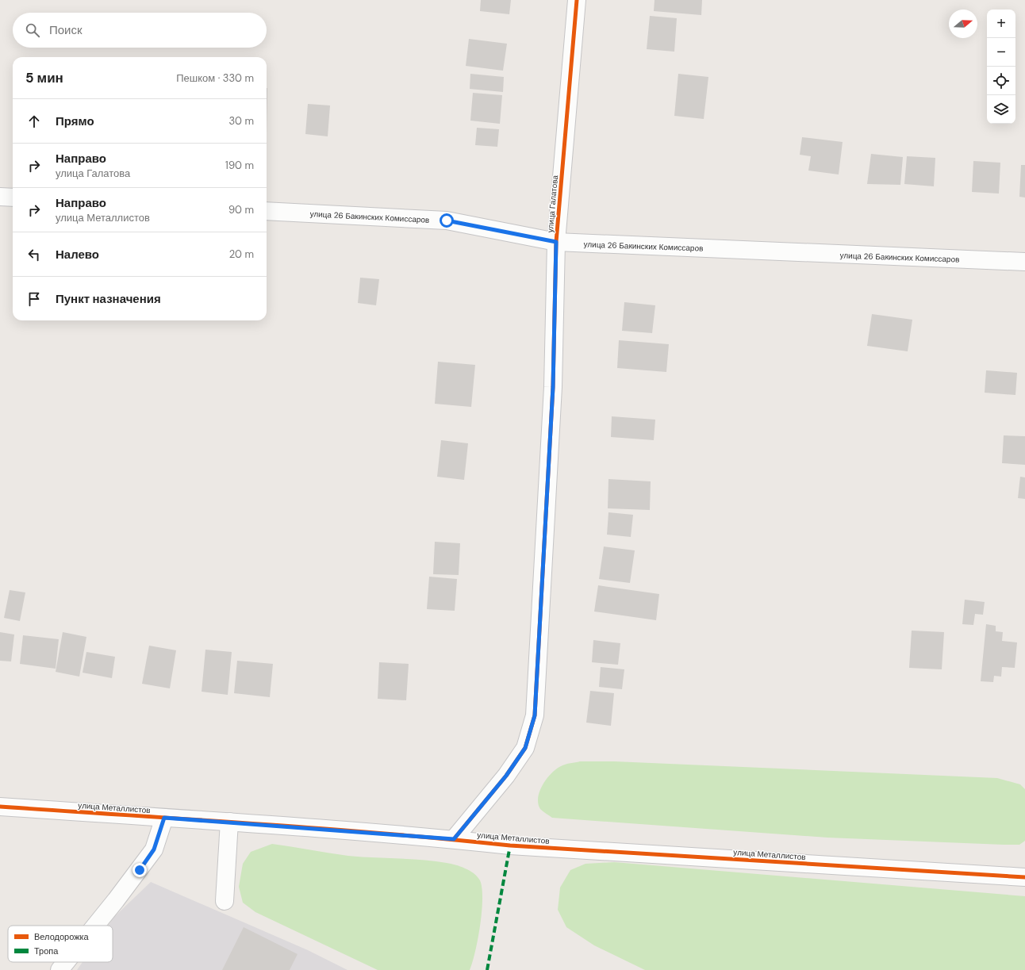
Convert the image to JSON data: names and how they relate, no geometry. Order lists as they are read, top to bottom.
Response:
{
  "streets": {
    "street": ["улица Галатова", "улица 26 Бакинских Комиссаров", "улица Металлистов"]
  },
  "crossings": [
    ["улица Галатова", "улица 26 Бакинских Комиссаров"],
    ["улица Галатова", "улица Металлистов"]
  ],
  "legend": ["Велодорожка", "Тропа"],
  "north": "right",
  "page": {
    "map_buttons": ["+", "−"],
    "search": "Поиск",
    "heading": ["5 мин", "Пешком · 330 m"],
    "list": [
      ["Прямо", "30 m"],
      ["Направо", "улица Галатова", "190 m"],
      ["Направо", "улица Металлистов", "90 m"],
      ["Налево", "20 m"],
      "Пункт назначения"
    ]
  }
}
